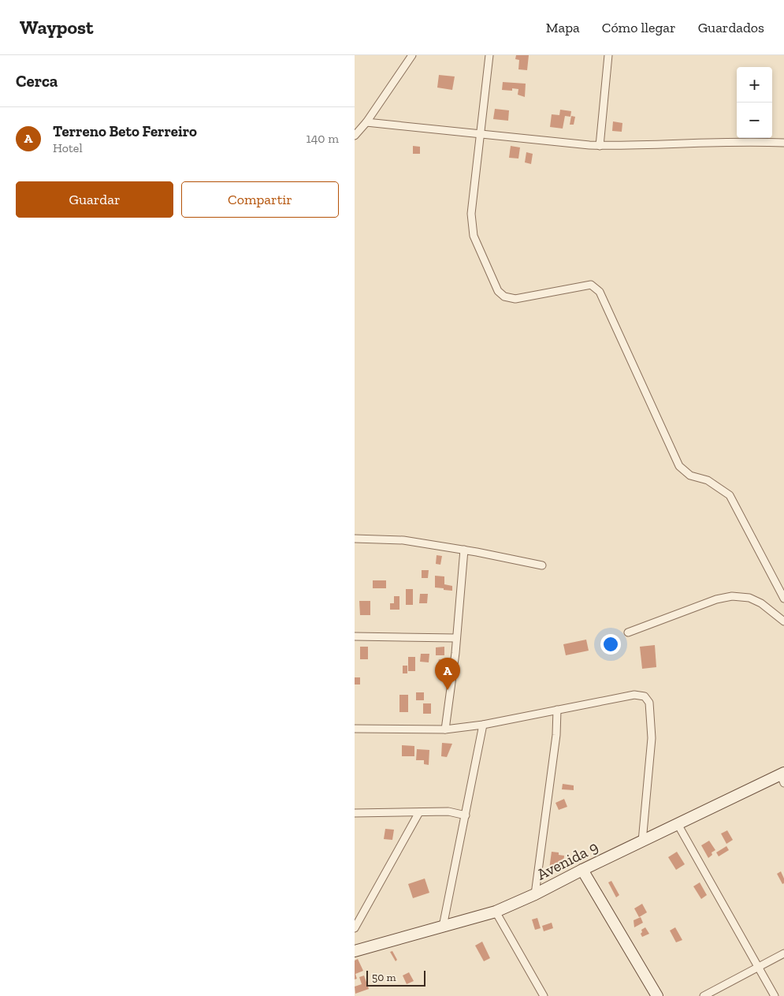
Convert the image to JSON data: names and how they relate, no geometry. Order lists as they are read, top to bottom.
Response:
{
  "streets": {
    "main road": ["Avenida 9"]
  },
  "scale_bar": "50 m",
  "page": {
    "header": "Waypost",
    "nav": ["Mapa", "Cómo llegar", "Guardados"],
    "heading": "Cerca",
    "map_buttons": ["+", "−"],
    "list": [
      {
        "mark": "A",
        "name": "Terreno Beto Ferreiro",
        "note": "Hotel",
        "value": "140 m"
      }
    ],
    "buttons": ["Guardar", "Compartir"],
    "pins": "A",
    "scale": "50 m"
  }
}
